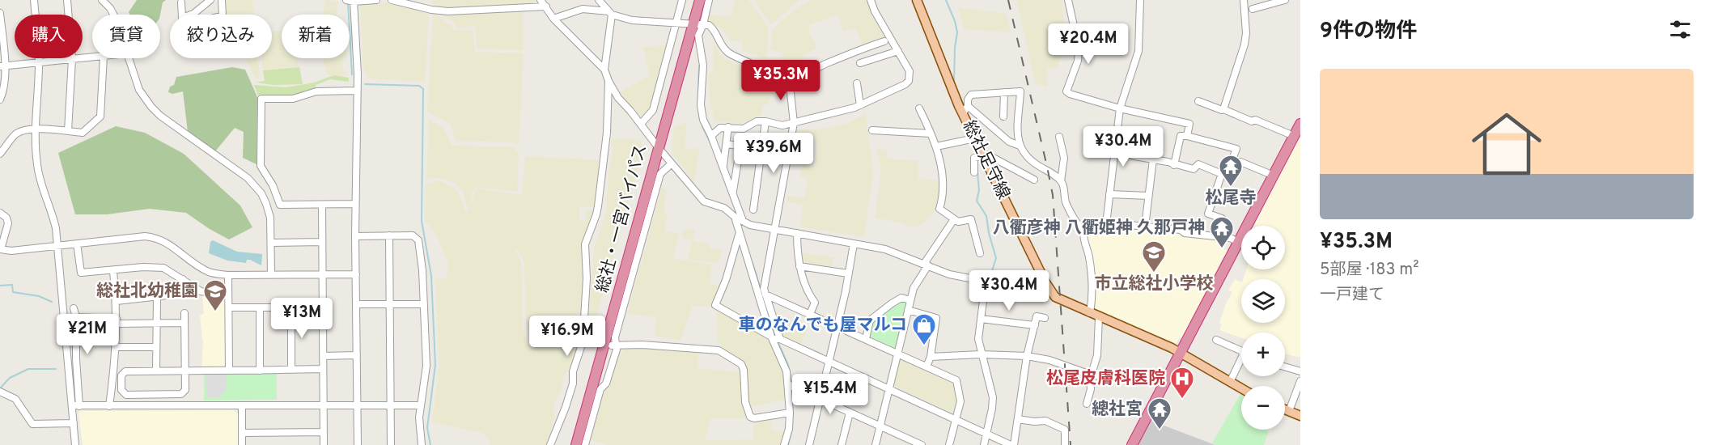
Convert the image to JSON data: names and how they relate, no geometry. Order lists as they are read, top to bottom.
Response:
{
  "streets": {
    "highway": ["総社・一宮バイパス"],
    "main road": ["総社足守線"]
  },
  "places": {
    "temple": ["松尾寺", "八衢彦神 八衢姫神 久那戸神", "總社宮"],
    "school or university": ["市立総社小学校", "総社北幼稚園"],
    "shop": ["車のなんでも屋マルコ"],
    "hospital": ["松尾皮膚科医院"]
  },
  "page": {
    "heading": "9件の物件",
    "chip": [
      "購入",
      "賃貸",
      "絞り込み",
      "新着"
    ],
    "price": [
      "¥20.4M",
      "¥35.3M",
      "¥30.4M",
      "¥39.6M",
      "¥30.4M",
      "¥13M",
      "¥21M",
      "¥16.9M",
      "¥15.4M"
    ],
    "list": [
      {
        "name": "¥35.3M",
        "note": "5部屋 · 183 m² · 一戸建て"
      }
    ],
    "map_buttons": ["+", "−"]
  }
}
